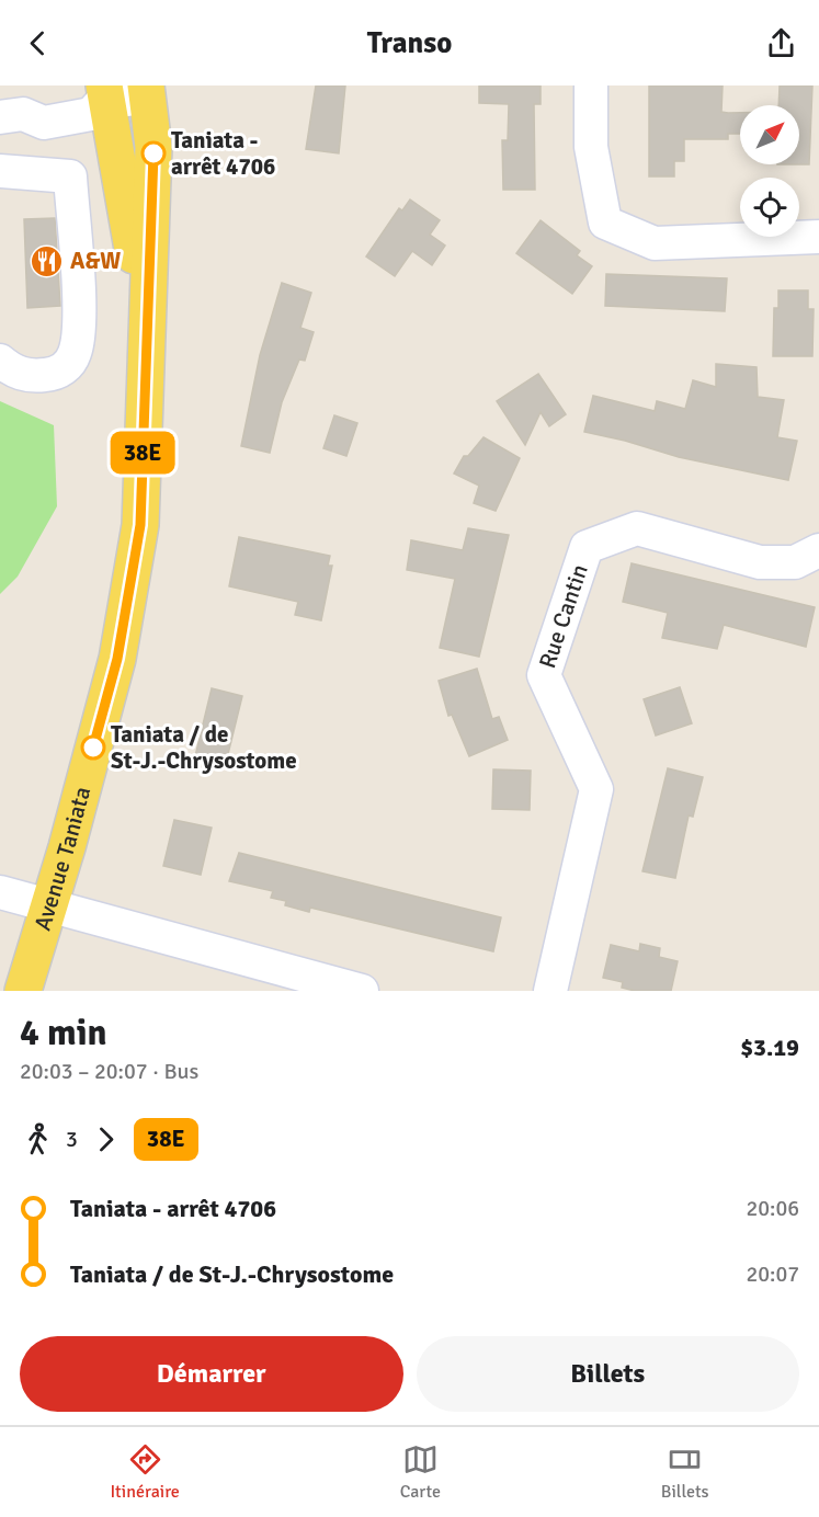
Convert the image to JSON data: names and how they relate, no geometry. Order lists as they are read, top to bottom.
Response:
{
  "streets": {
    "main road": ["Avenue Taniata"],
    "street": ["Rue Cantin"]
  },
  "places": {
    "other": ["Taniata - arrêt 4706", "Taniata / de St-J.-Chrysostome"],
    "restaurant": ["A&W"]
  },
  "lines": ["bus line 38E"],
  "north": "top right",
  "page": {
    "header": "Transo",
    "on_map": "38E",
    "heading": ["4 min", "20:03 – 20:07 · Bus", "$3.19"],
    "legs": ["3", "38E"],
    "list": [
      {
        "name": "Taniata - arrêt 4706",
        "value": "20:06"
      },
      {
        "name": "Taniata / de St-J.-Chrysostome",
        "value": "20:07"
      }
    ],
    "buttons": ["Démarrer", "Billets"],
    "tabs": ["Itinéraire", "Carte", "Billets"]
  }
}
